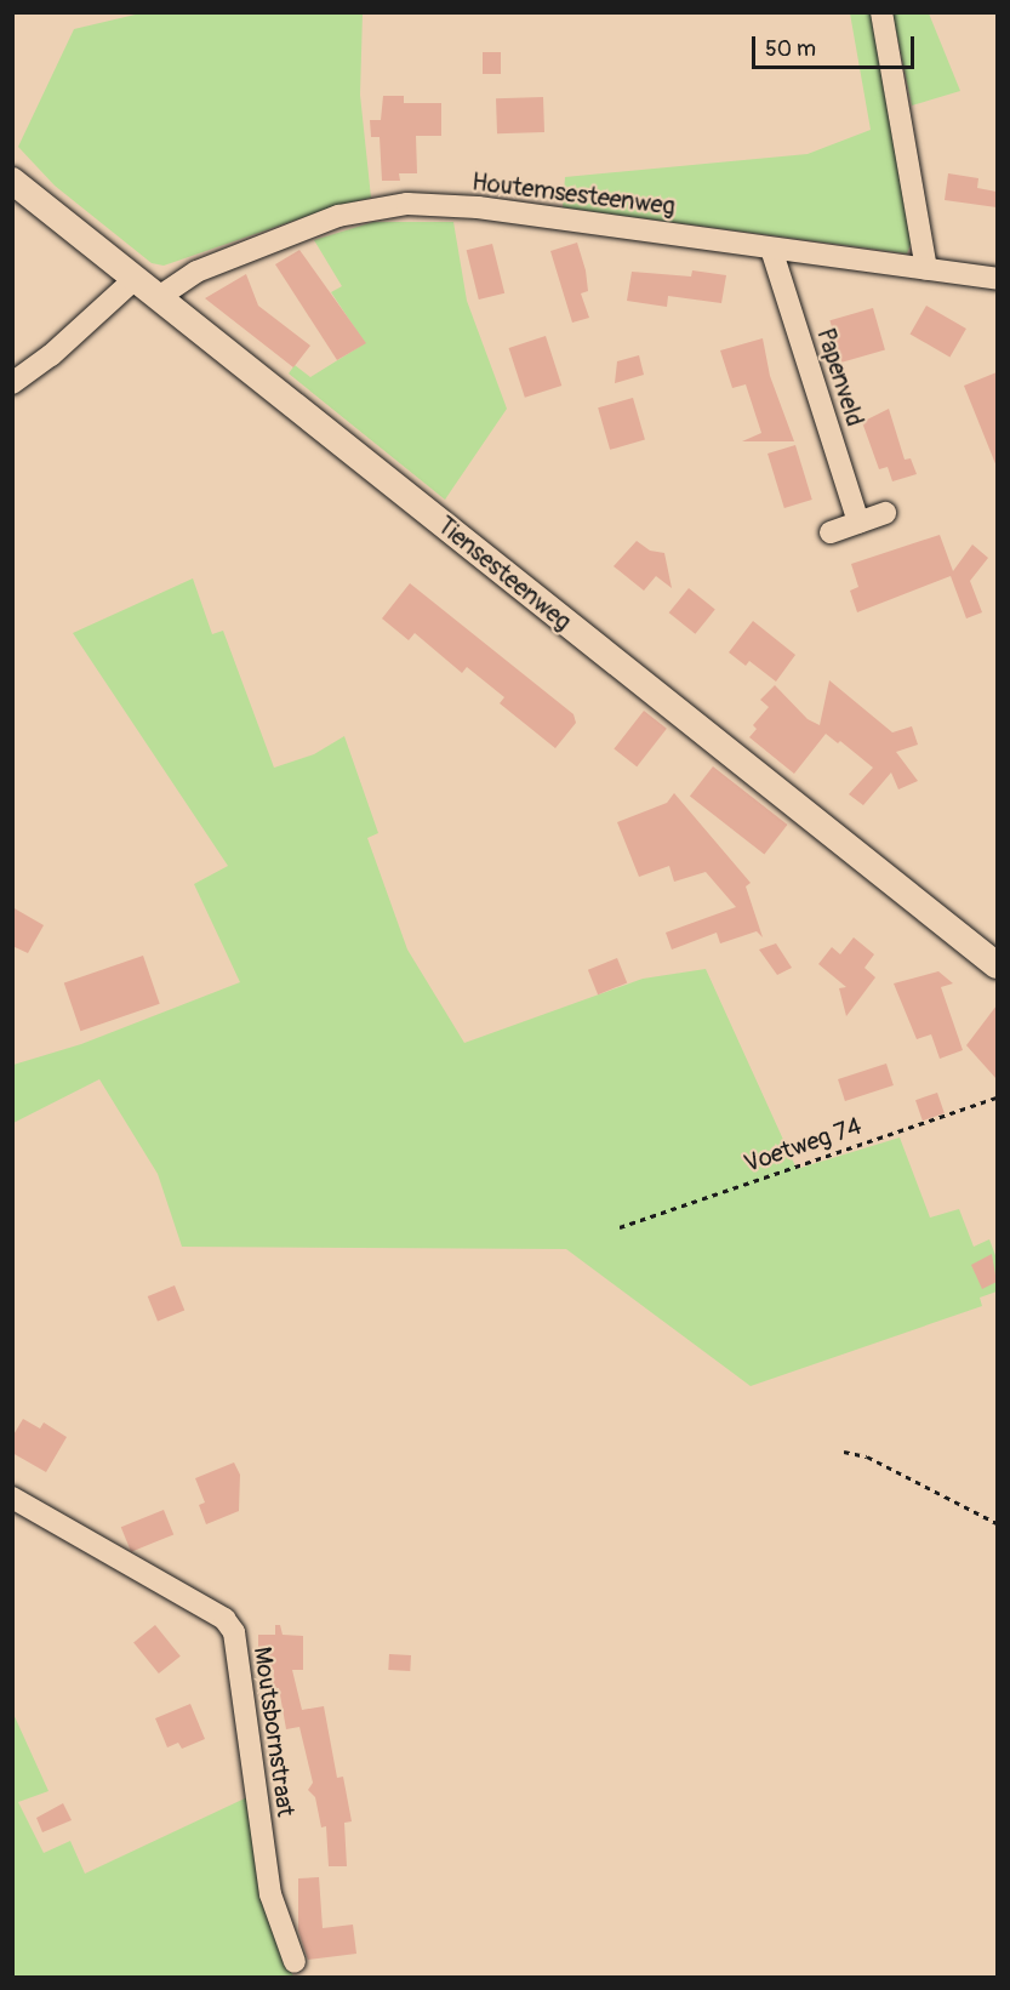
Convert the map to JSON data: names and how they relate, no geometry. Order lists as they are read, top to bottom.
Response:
{
  "streets": {
    "main road": ["Tiensesteenweg"],
    "street": ["Houtemsesteenweg", "Papenveld", "Moutsbornstraat"],
    "path": ["Voetweg 74"]
  },
  "crossings": [
    ["Houtemsesteenweg", "Papenveld"],
    ["Houtemsesteenweg", "Tiensesteenweg"]
  ],
  "scale_bar": "50 m"
}
